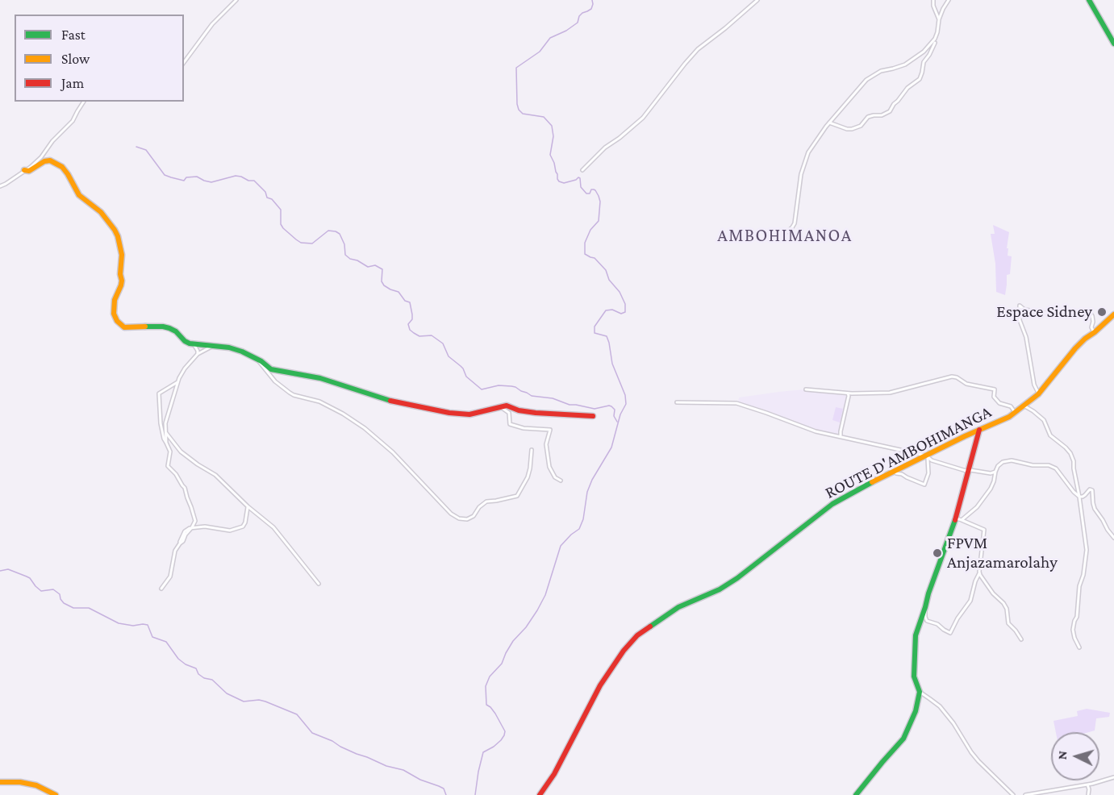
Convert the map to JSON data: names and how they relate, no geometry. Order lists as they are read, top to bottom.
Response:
{
  "streets": {
    "street": ["ROUTE D'AMBOHIMANGA"]
  },
  "districts": ["AMBOHIMANOA"],
  "places": ["Espace Sidney", "FPVM Anjazamarolahy"],
  "legend": ["Fast", "Slow", "Jam"],
  "north": "left"
}
